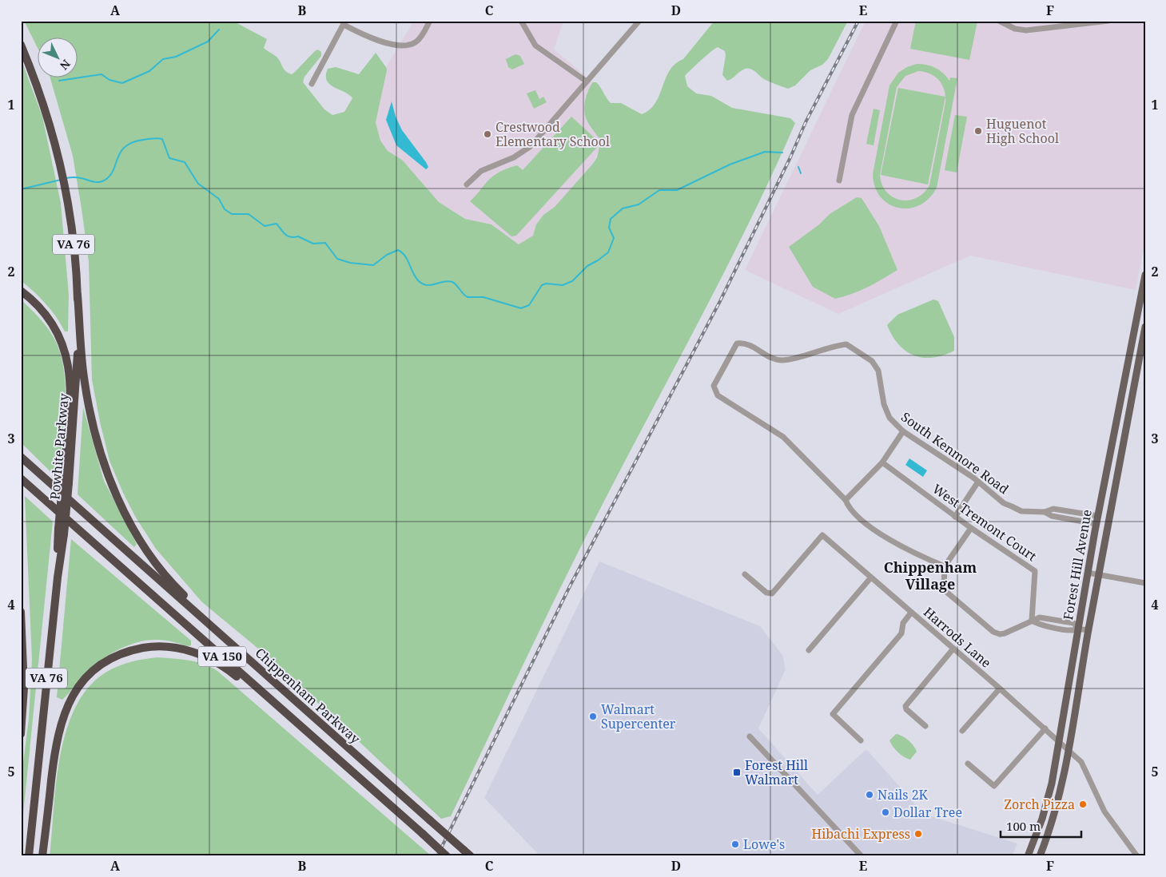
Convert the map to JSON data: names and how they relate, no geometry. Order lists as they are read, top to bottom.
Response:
{
  "streets": {
    "highway": [
      "VA 76",
      "Powhite Parkway",
      "VA 150",
      "Chippenham Parkway"
    ],
    "main road": ["Forest Hill Avenue"],
    "street": ["South Kenmore Road", "West Tremont Court", "Harrods Lane"]
  },
  "crossings": [
    ["South Kenmore Road", "Forest Hill Avenue"],
    ["Forest Hill Avenue", "Harrods Lane"]
  ],
  "districts": ["Chippenham Village"],
  "places": {
    "other": [
      "Huguenot High School",
      "Crestwood Elementary School",
      "Walmart Supercenter",
      "Nails 2K",
      "Zorch Pizza",
      "Dollar Tree",
      "Hibachi Express",
      "Lowe's"
    ],
    "transit": ["Forest Hill Walmart"]
  },
  "scale_bar": "100 m",
  "north": "bottom right",
  "grid": {
    "columns": [
      "A",
      "B",
      "C",
      "D",
      "E",
      "F"
    ],
    "rows": [
      "1",
      "2",
      "3",
      "4",
      "5"
    ]
  }
}
